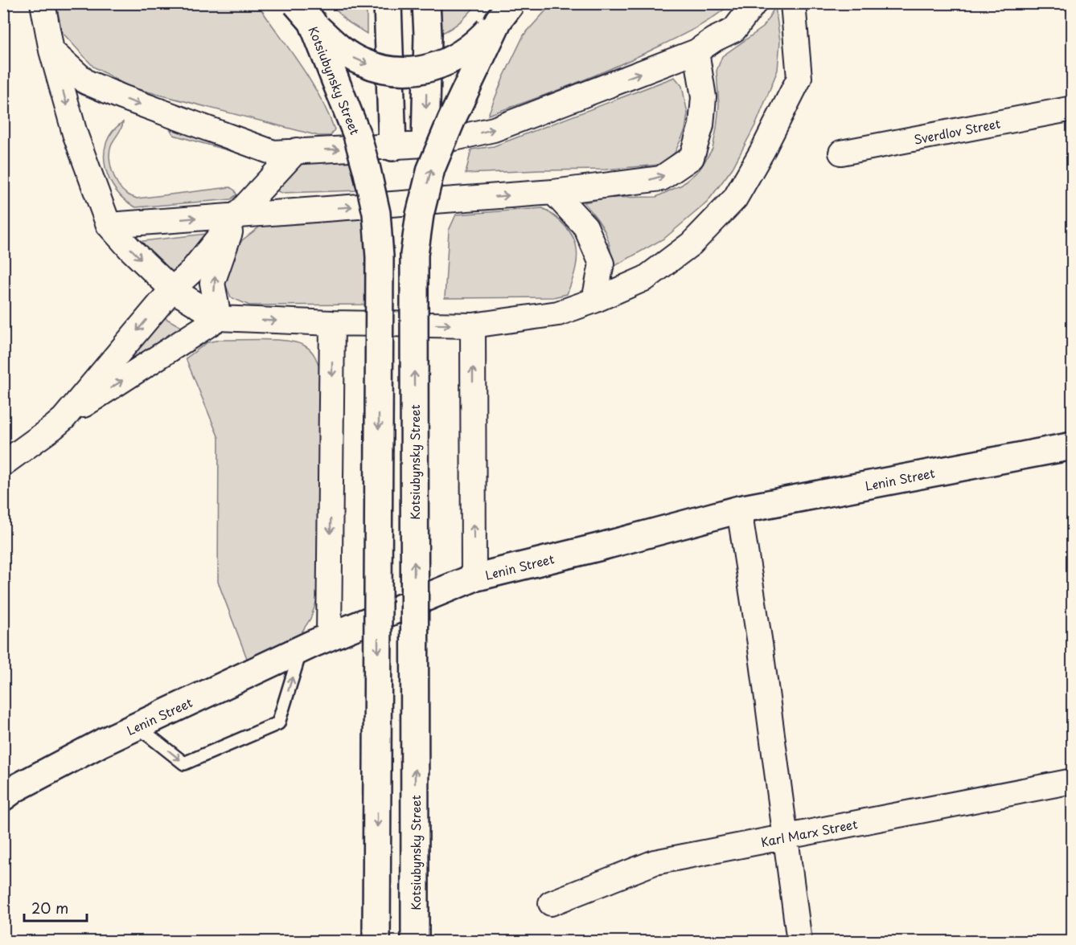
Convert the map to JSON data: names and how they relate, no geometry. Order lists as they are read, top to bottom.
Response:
{
  "streets": {
    "street": [
      "Kotsiubynsky Street",
      "Sverdlov Street",
      "Lenin Street",
      "Karl Marx Street"
    ]
  },
  "scale_bar": "20 m"
}
